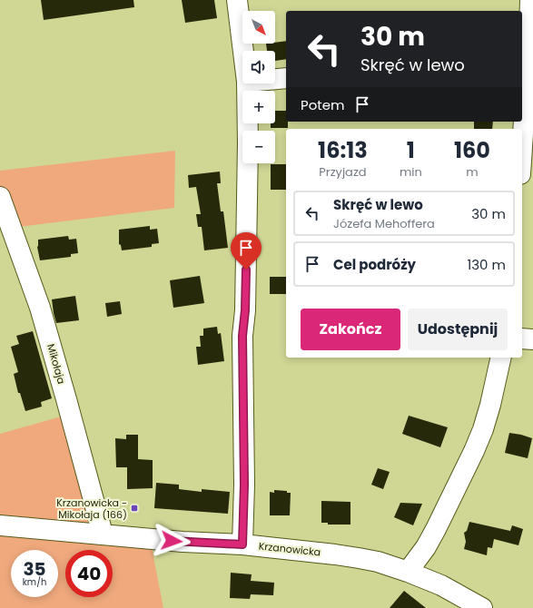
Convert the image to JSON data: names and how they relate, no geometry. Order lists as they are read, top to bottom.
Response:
{
  "streets": {
    "street": ["Mikołaja", "Krzanowicka"]
  },
  "crossings": [
    ["Mikołaja", "Krzanowicka"]
  ],
  "places": {
    "transit": ["Krzanowicka - Mikołaja (166)"]
  },
  "north": "bottom right",
  "page": {
    "map_buttons": ["+", "−"],
    "turn": ["30 m", "Skręć w lewo"],
    "then": "Potem",
    "eta": [
      "16:13",
      "Przyjazd",
      "1",
      "min",
      "160",
      "m"
    ],
    "list": [
      {
        "name": "Skręć w lewo",
        "note": "Józefa Mehoffera",
        "value": "30 m"
      },
      {
        "name": "Cel podróży",
        "value": "130 m"
      }
    ],
    "buttons": ["Zakończ", "Udostępnij"],
    "speed": "35 km/h",
    "limit": "40"
  }
}
